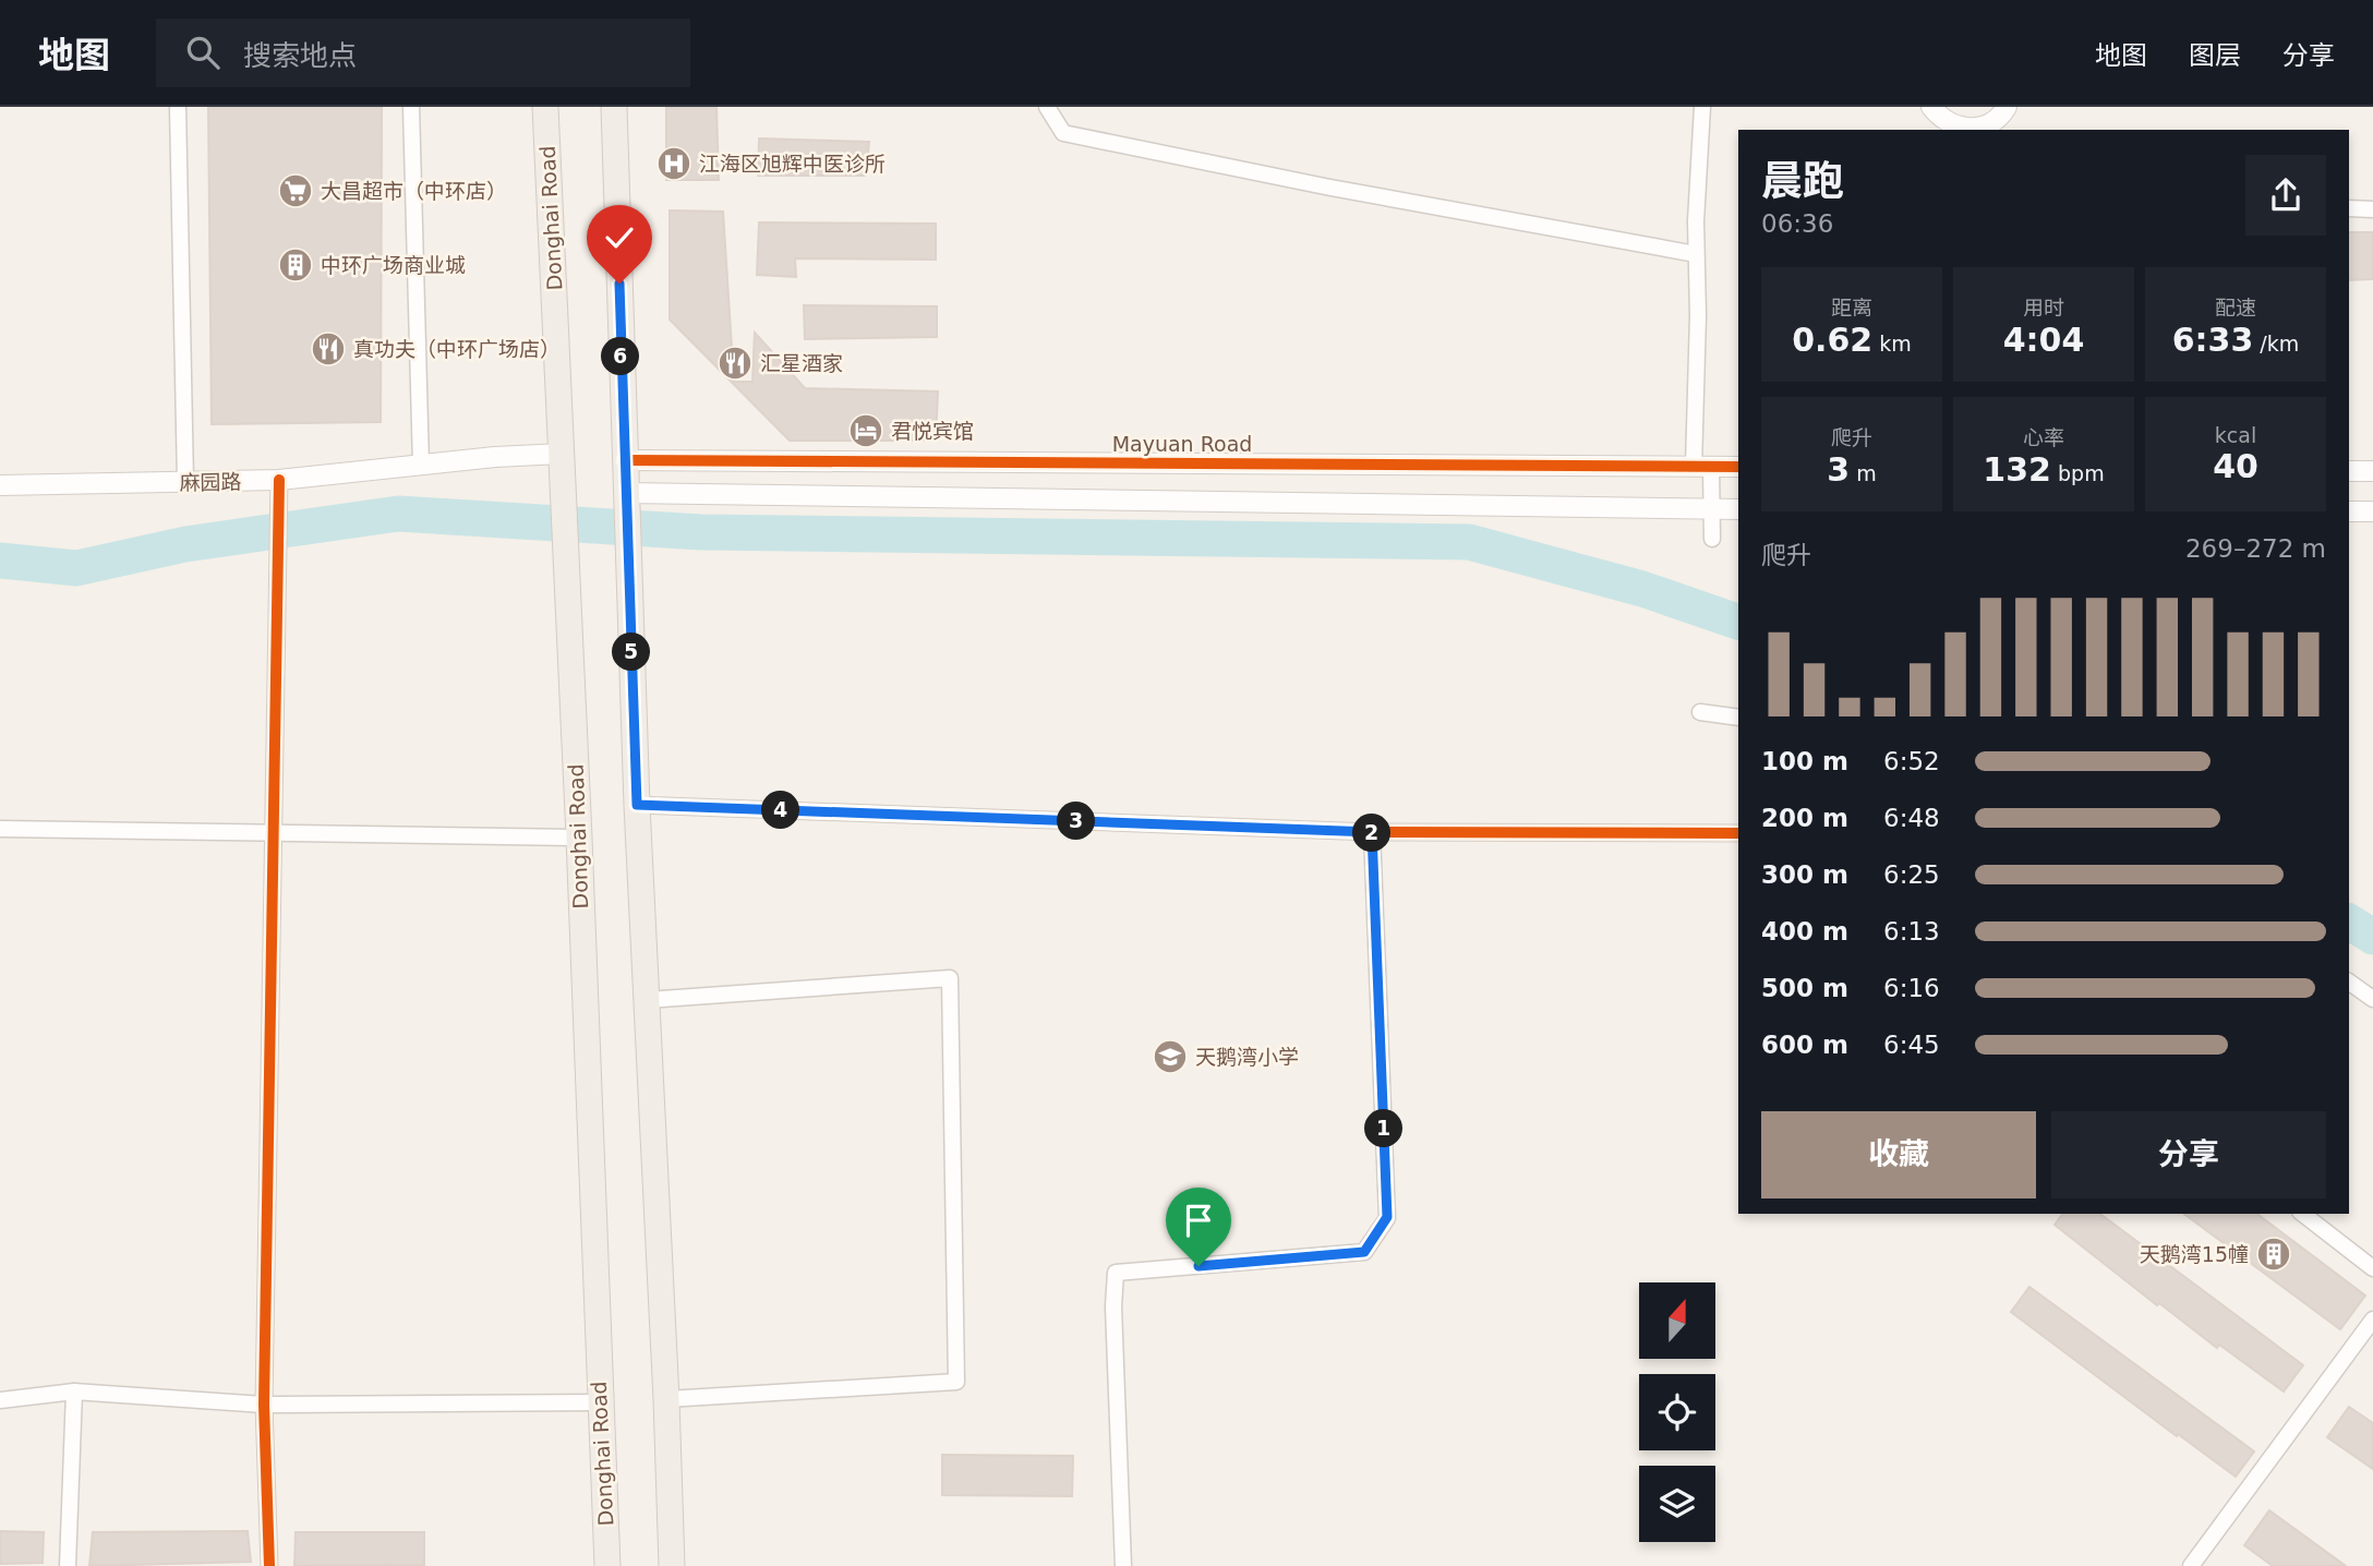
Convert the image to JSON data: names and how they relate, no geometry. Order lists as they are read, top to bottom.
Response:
{
  "streets": {
    "main road": ["Donghai Road"],
    "street": ["Mayuan Road", "麻园路"]
  },
  "crossings": [
    ["Donghai Road", "麻园路"]
  ],
  "places": {
    "hospital": ["江海区旭辉中医诊所"],
    "supermarket": ["大昌超市（中环店）"],
    "building": ["中环广场商业城", "天鹅湾15幢"],
    "restaurant": ["真功夫（中环广场店）", "汇星酒家"],
    "hotel": ["君悦宾馆"],
    "school or university": ["天鹅湾小学"]
  },
  "north": "top",
  "page": {
    "header": "地图",
    "search": "搜索地点",
    "nav": ["地图", "图层", "分享"],
    "heading": ["晨跑", "06:36"],
    "stats": [
      ["距离", "0.62 km"],
      ["用时", "4:04"],
      ["配速", "6:33 /km"],
      ["爬升", "3 m"],
      ["心率", "132 bpm"],
      ["kcal", "40"]
    ],
    "pins": [
      "6",
      "5",
      "4",
      "3",
      "2",
      "1"
    ],
    "chart": ["爬升", "269–272 m"],
    "list": [
      {
        "name": "100 m",
        "note": "6:52"
      },
      {
        "name": "200 m",
        "note": "6:48"
      },
      {
        "name": "300 m",
        "note": "6:25"
      },
      {
        "name": "400 m",
        "note": "6:13"
      },
      {
        "name": "500 m",
        "note": "6:16"
      },
      {
        "name": "600 m",
        "note": "6:45"
      }
    ],
    "buttons": ["收藏", "分享"]
  }
}
